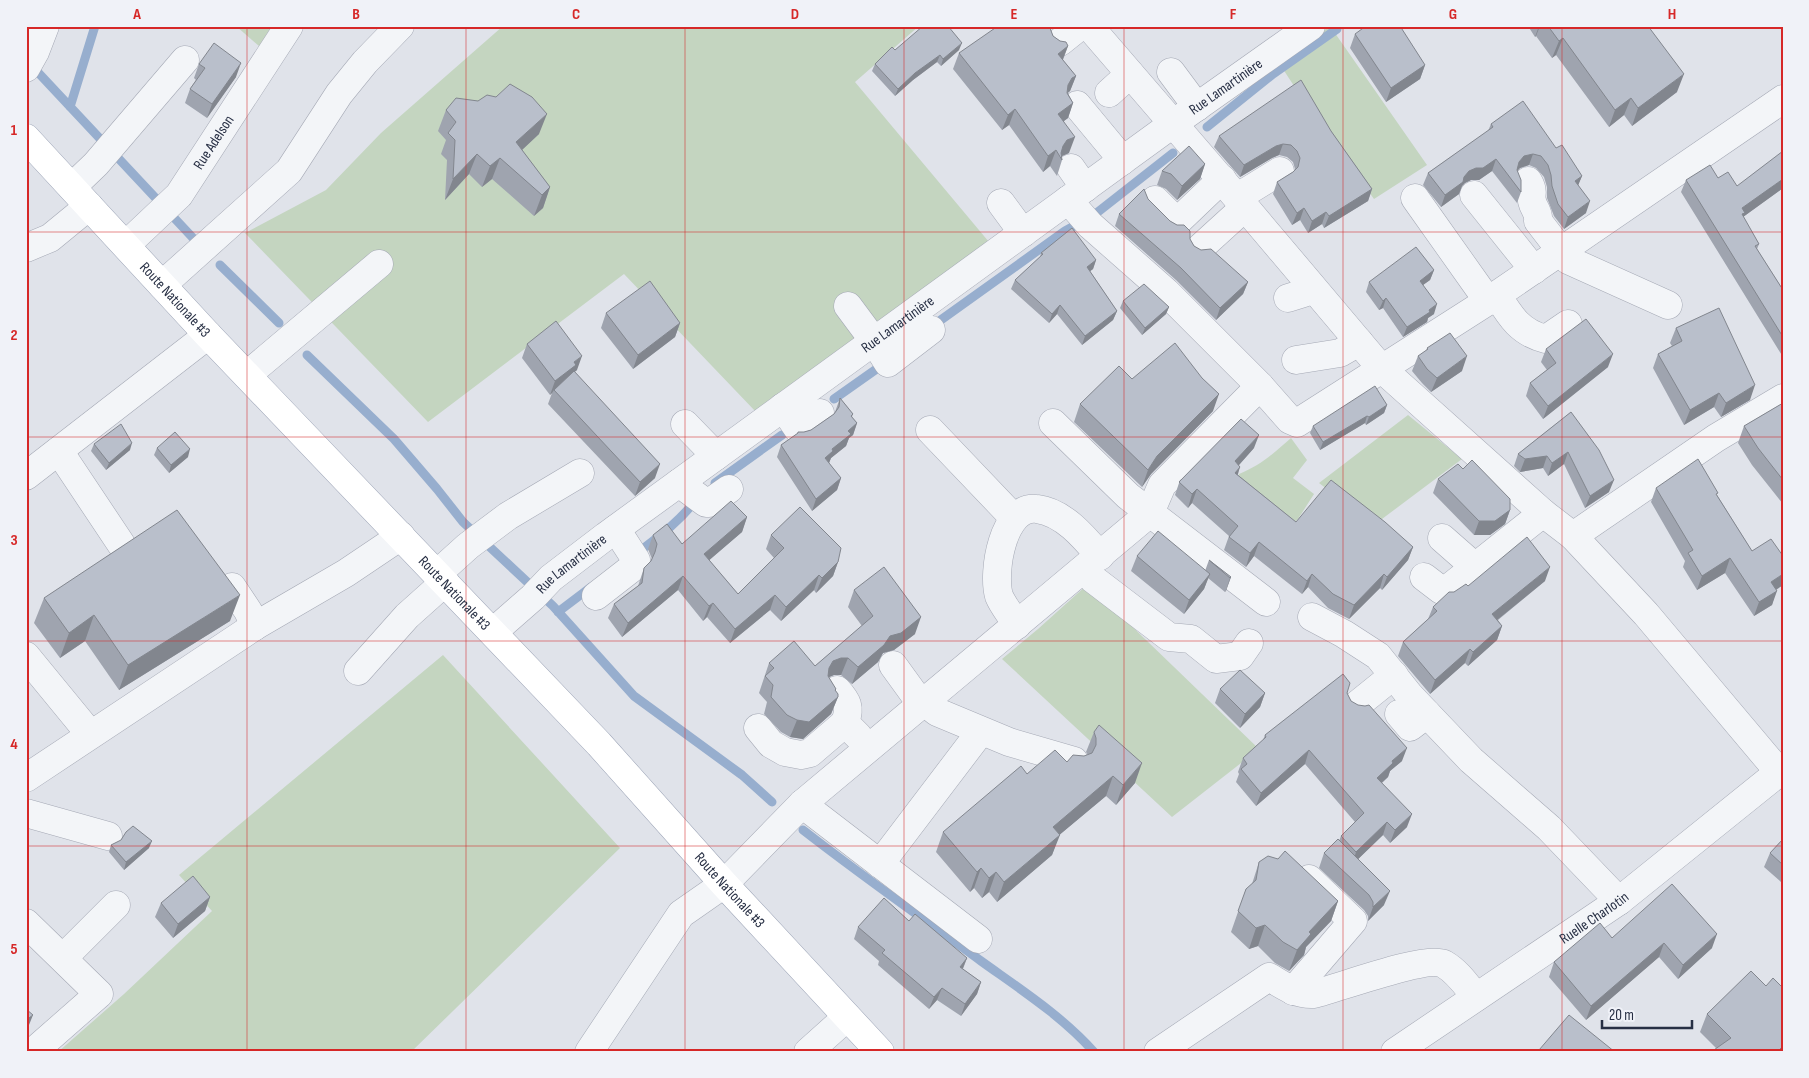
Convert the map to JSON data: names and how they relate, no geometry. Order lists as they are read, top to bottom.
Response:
{
  "streets": {
    "main road": ["Route Nationale #3"],
    "street": ["Rue Lamartinière", "Rue Adelson", "Ruelle Charlotin"]
  },
  "crossings": [
    ["Rue Lamartinière", "Route Nationale #3"],
    ["Rue Adelson", "Route Nationale #3"]
  ],
  "scale_bar": "20 m",
  "grid": {
    "columns": [
      "A",
      "B",
      "C",
      "D",
      "E",
      "F",
      "G",
      "H"
    ],
    "rows": [
      "1",
      "2",
      "3",
      "4",
      "5"
    ]
  }
}
